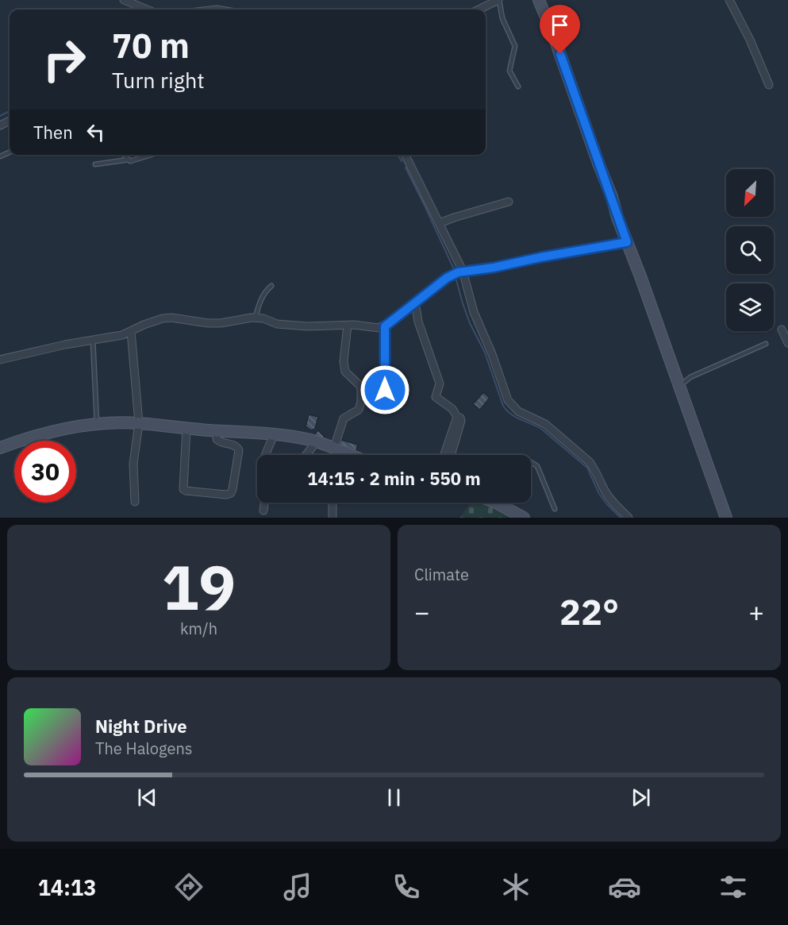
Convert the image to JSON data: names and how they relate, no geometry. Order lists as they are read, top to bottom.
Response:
{
  "north": "bottom left",
  "page": {
    "turn": ["70 m", "Turn right"],
    "then": "Then",
    "limit": "30",
    "trip": "14:15 · 2 min · 550 m",
    "tile": [
      ["19", "km/h"],
      "Climate"
    ],
    "heat": ["−", "22°", "+"],
    "song": ["Night Drive", "The Halogens"],
    "tabs": "14:13"
  }
}
